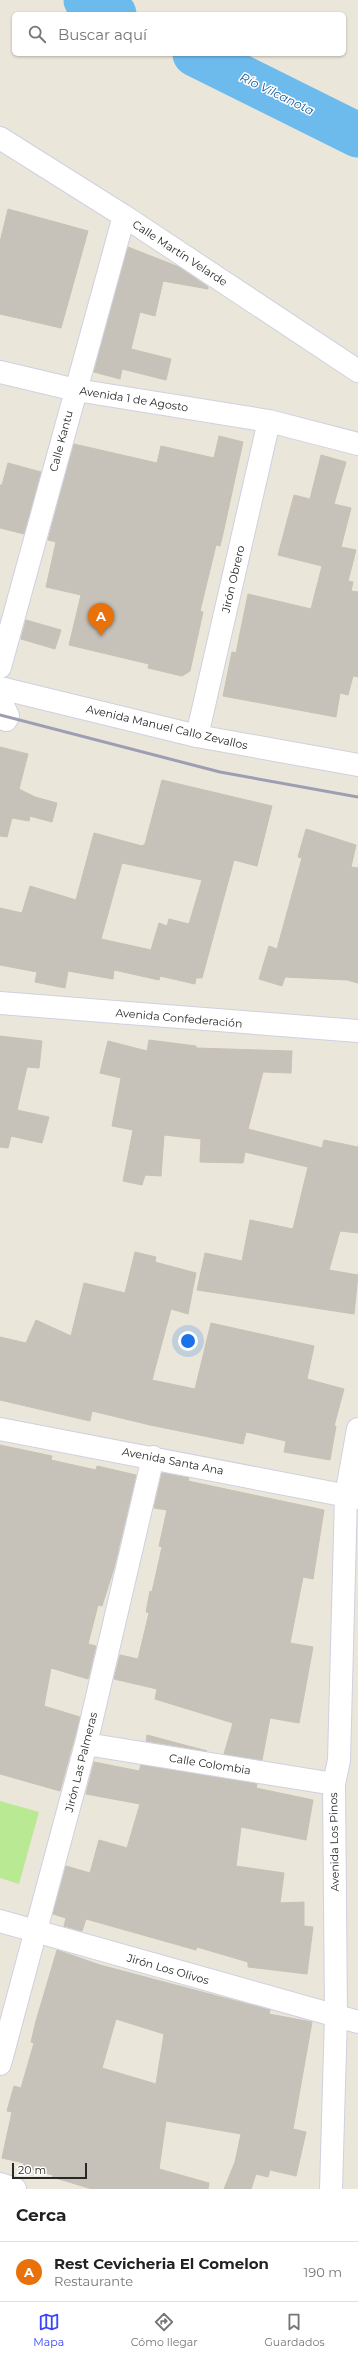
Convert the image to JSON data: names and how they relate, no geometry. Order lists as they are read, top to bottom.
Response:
{
  "streets": {
    "street": [
      "Calle Martín Velarde",
      "Avenida 1 de Agosto",
      "Calle Kantu",
      "Jirón Obrero",
      "Avenida Manuel Callo Zevallos",
      "Avenida Confederación",
      "Avenida Santa Ana",
      "Jirón Las Palmeras",
      "Calle Colombia",
      "Avenida Los Pinos",
      "Jirón Los Olivos"
    ]
  },
  "crossings": [
    ["Calle Martín Velarde", "Calle Kantu"],
    ["Avenida 1 de Agosto", "Calle Kantu"],
    ["Avenida 1 de Agosto", "Jirón Obrero"],
    ["Jirón Obrero", "Avenida Manuel Callo Zevallos"],
    ["Avenida Santa Ana", "Jirón Las Palmeras"],
    ["Avenida Santa Ana", "Avenida Los Pinos"],
    ["Jirón Las Palmeras", "Calle Colombia"],
    ["Jirón Las Palmeras", "Jirón Los Olivos"],
    ["Calle Colombia", "Avenida Los Pinos"],
    ["Avenida Los Pinos", "Jirón Los Olivos"]
  ],
  "water": ["Río Vilcanota"],
  "scale_bar": "20 m",
  "page": {
    "search": "Buscar aquí",
    "pins": "A",
    "scale": "20 m",
    "heading": "Cerca",
    "list": [
      {
        "mark": "A",
        "name": "Rest Cevicheria El Comelon",
        "note": "Restaurante",
        "value": "190 m"
      }
    ],
    "nav": ["Mapa", "Cómo llegar", "Guardados"]
  }
}
